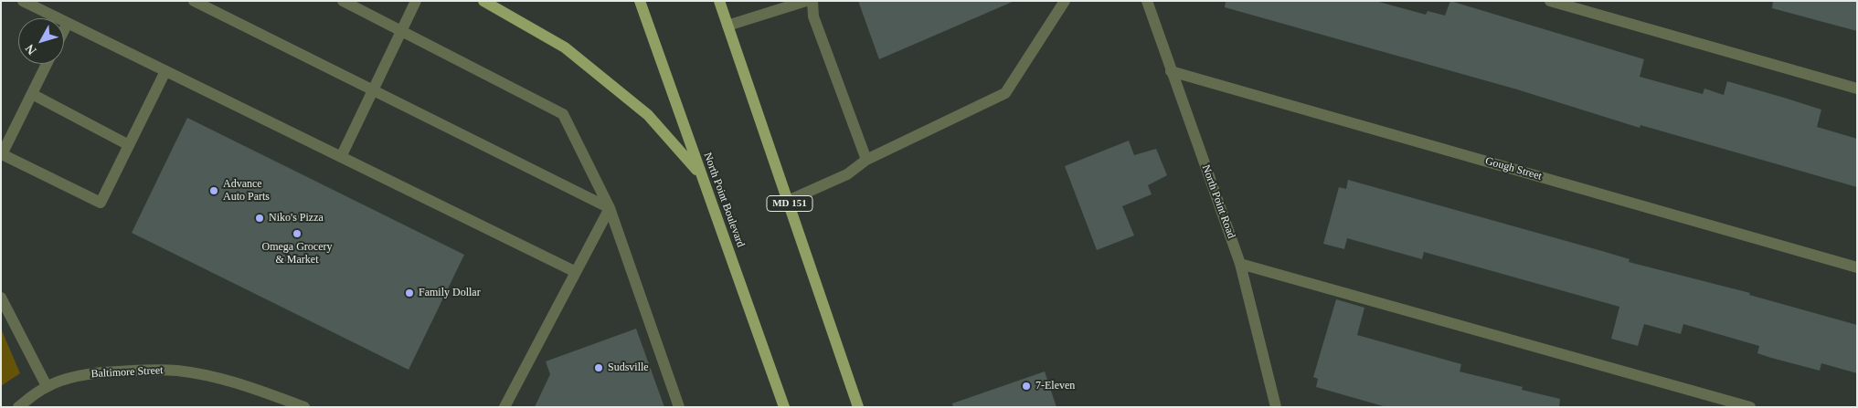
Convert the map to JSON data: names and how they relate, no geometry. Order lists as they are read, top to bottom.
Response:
{
  "streets": {
    "main road": ["North Point Boulevard", "MD 151"],
    "street": ["Gough Street", "North Point Road", "Baltimore Street"]
  },
  "crossings": [
    ["Gough Street", "North Point Road"]
  ],
  "places": [
    "Advance Auto Parts",
    "Niko's Pizza",
    "Omega Grocery & Market",
    "Family Dollar",
    "Sudsville",
    "7-Eleven"
  ],
  "north": "bottom left"
}
